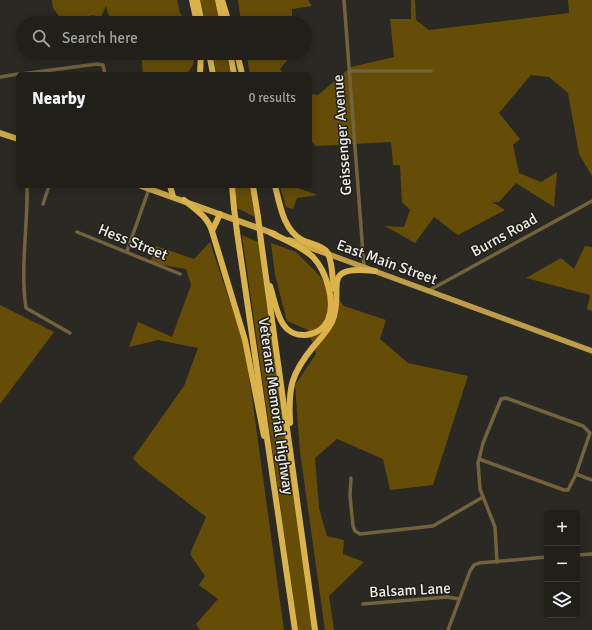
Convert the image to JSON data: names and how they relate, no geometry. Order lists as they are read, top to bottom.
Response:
{
  "streets": {
    "highway": ["East Main Street", "Veterans Memorial Highway"],
    "street": [
      "Geissenger Avenue",
      "Burns Road",
      "Hess Street",
      "Balsam Lane"
    ]
  },
  "crossings": [
    ["Geissenger Avenue", "East Main Street"],
    ["Burns Road", "East Main Street"]
  ],
  "page": {
    "search": "Search here",
    "heading": ["Nearby", "0 results"],
    "map_buttons": ["+", "−"]
  }
}
